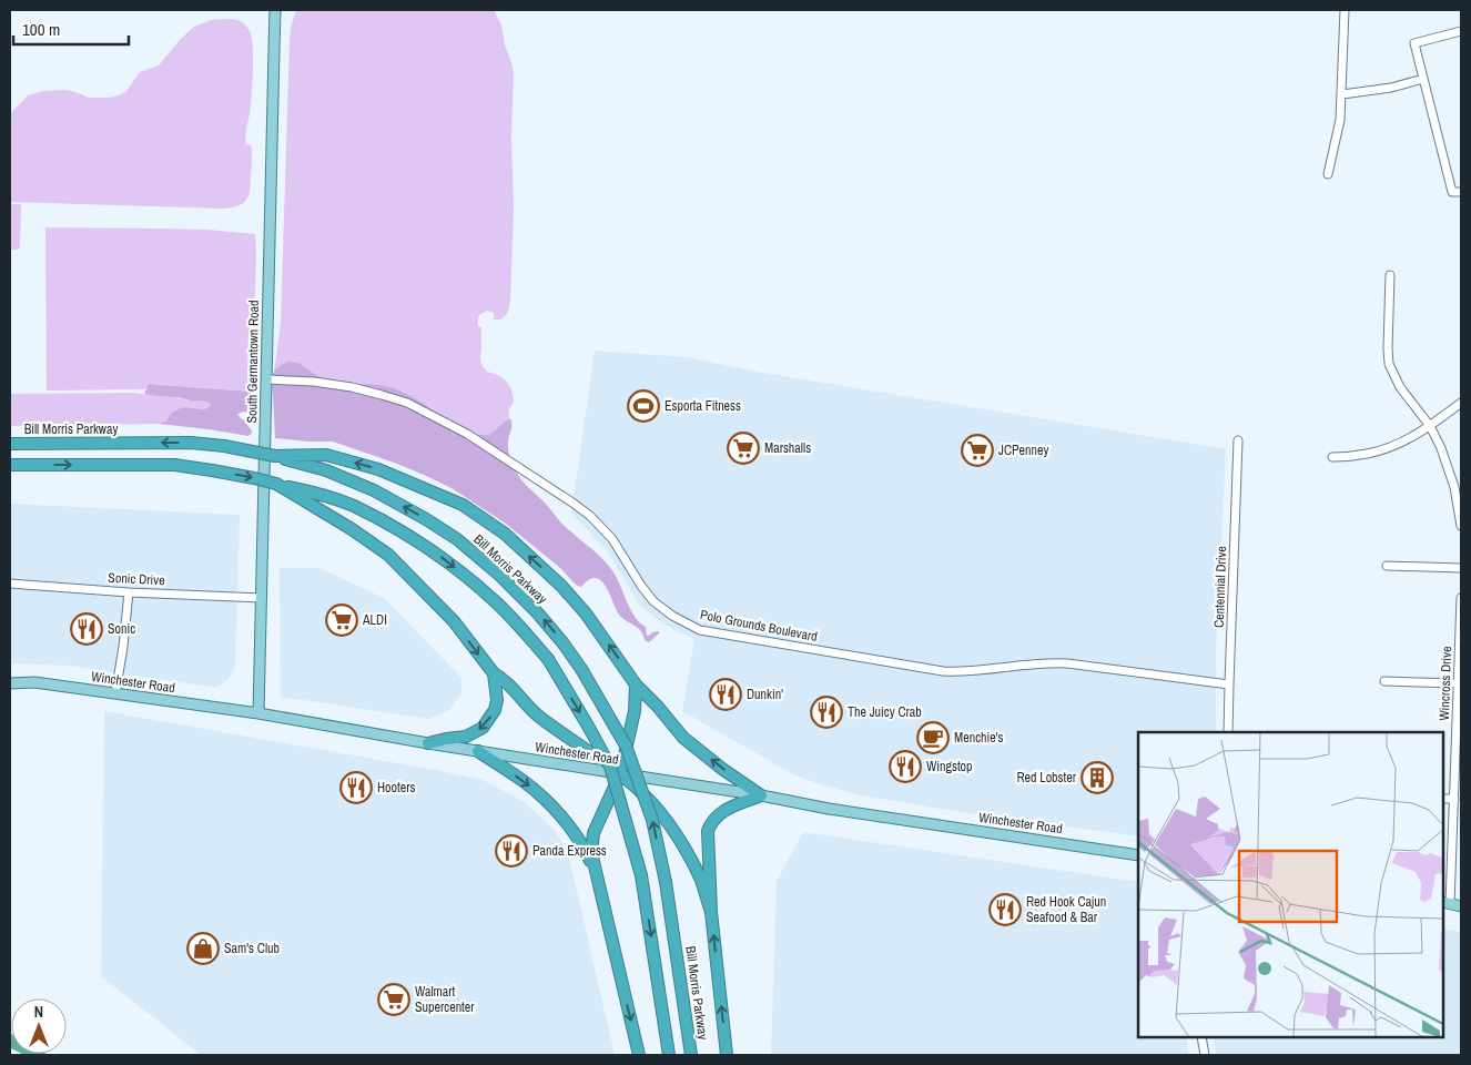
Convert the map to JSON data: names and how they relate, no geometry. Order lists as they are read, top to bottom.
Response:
{
  "streets": {
    "highway": ["Bill Morris Parkway"],
    "main road": ["South Germantown Road", "Winchester Road"],
    "street": [
      "Sonic Drive",
      "Centennial Drive",
      "Polo Grounds Boulevard",
      "Wincross Drive"
    ]
  },
  "crossings": [
    ["South Germantown Road", "Sonic Drive"],
    ["South Germantown Road", "Polo Grounds Boulevard"],
    ["South Germantown Road", "Winchester Road"],
    ["Centennial Drive", "Polo Grounds Boulevard"]
  ],
  "places": {
    "sports": ["Esporta Fitness"],
    "supermarket": [
      "Marshalls",
      "JCPenney",
      "ALDI",
      "Walmart Supercenter"
    ],
    "restaurant": [
      "Sonic",
      "Dunkin'",
      "The Juicy Crab",
      "Wingstop",
      "Hooters",
      "Panda Express",
      "Red Hook Cajun Seafood & Bar"
    ],
    "cafe": ["Menchie's"],
    "building": ["Red Lobster"],
    "shop": ["Sam's Club"]
  },
  "scale_bar": "100 m",
  "north": "top"
}
